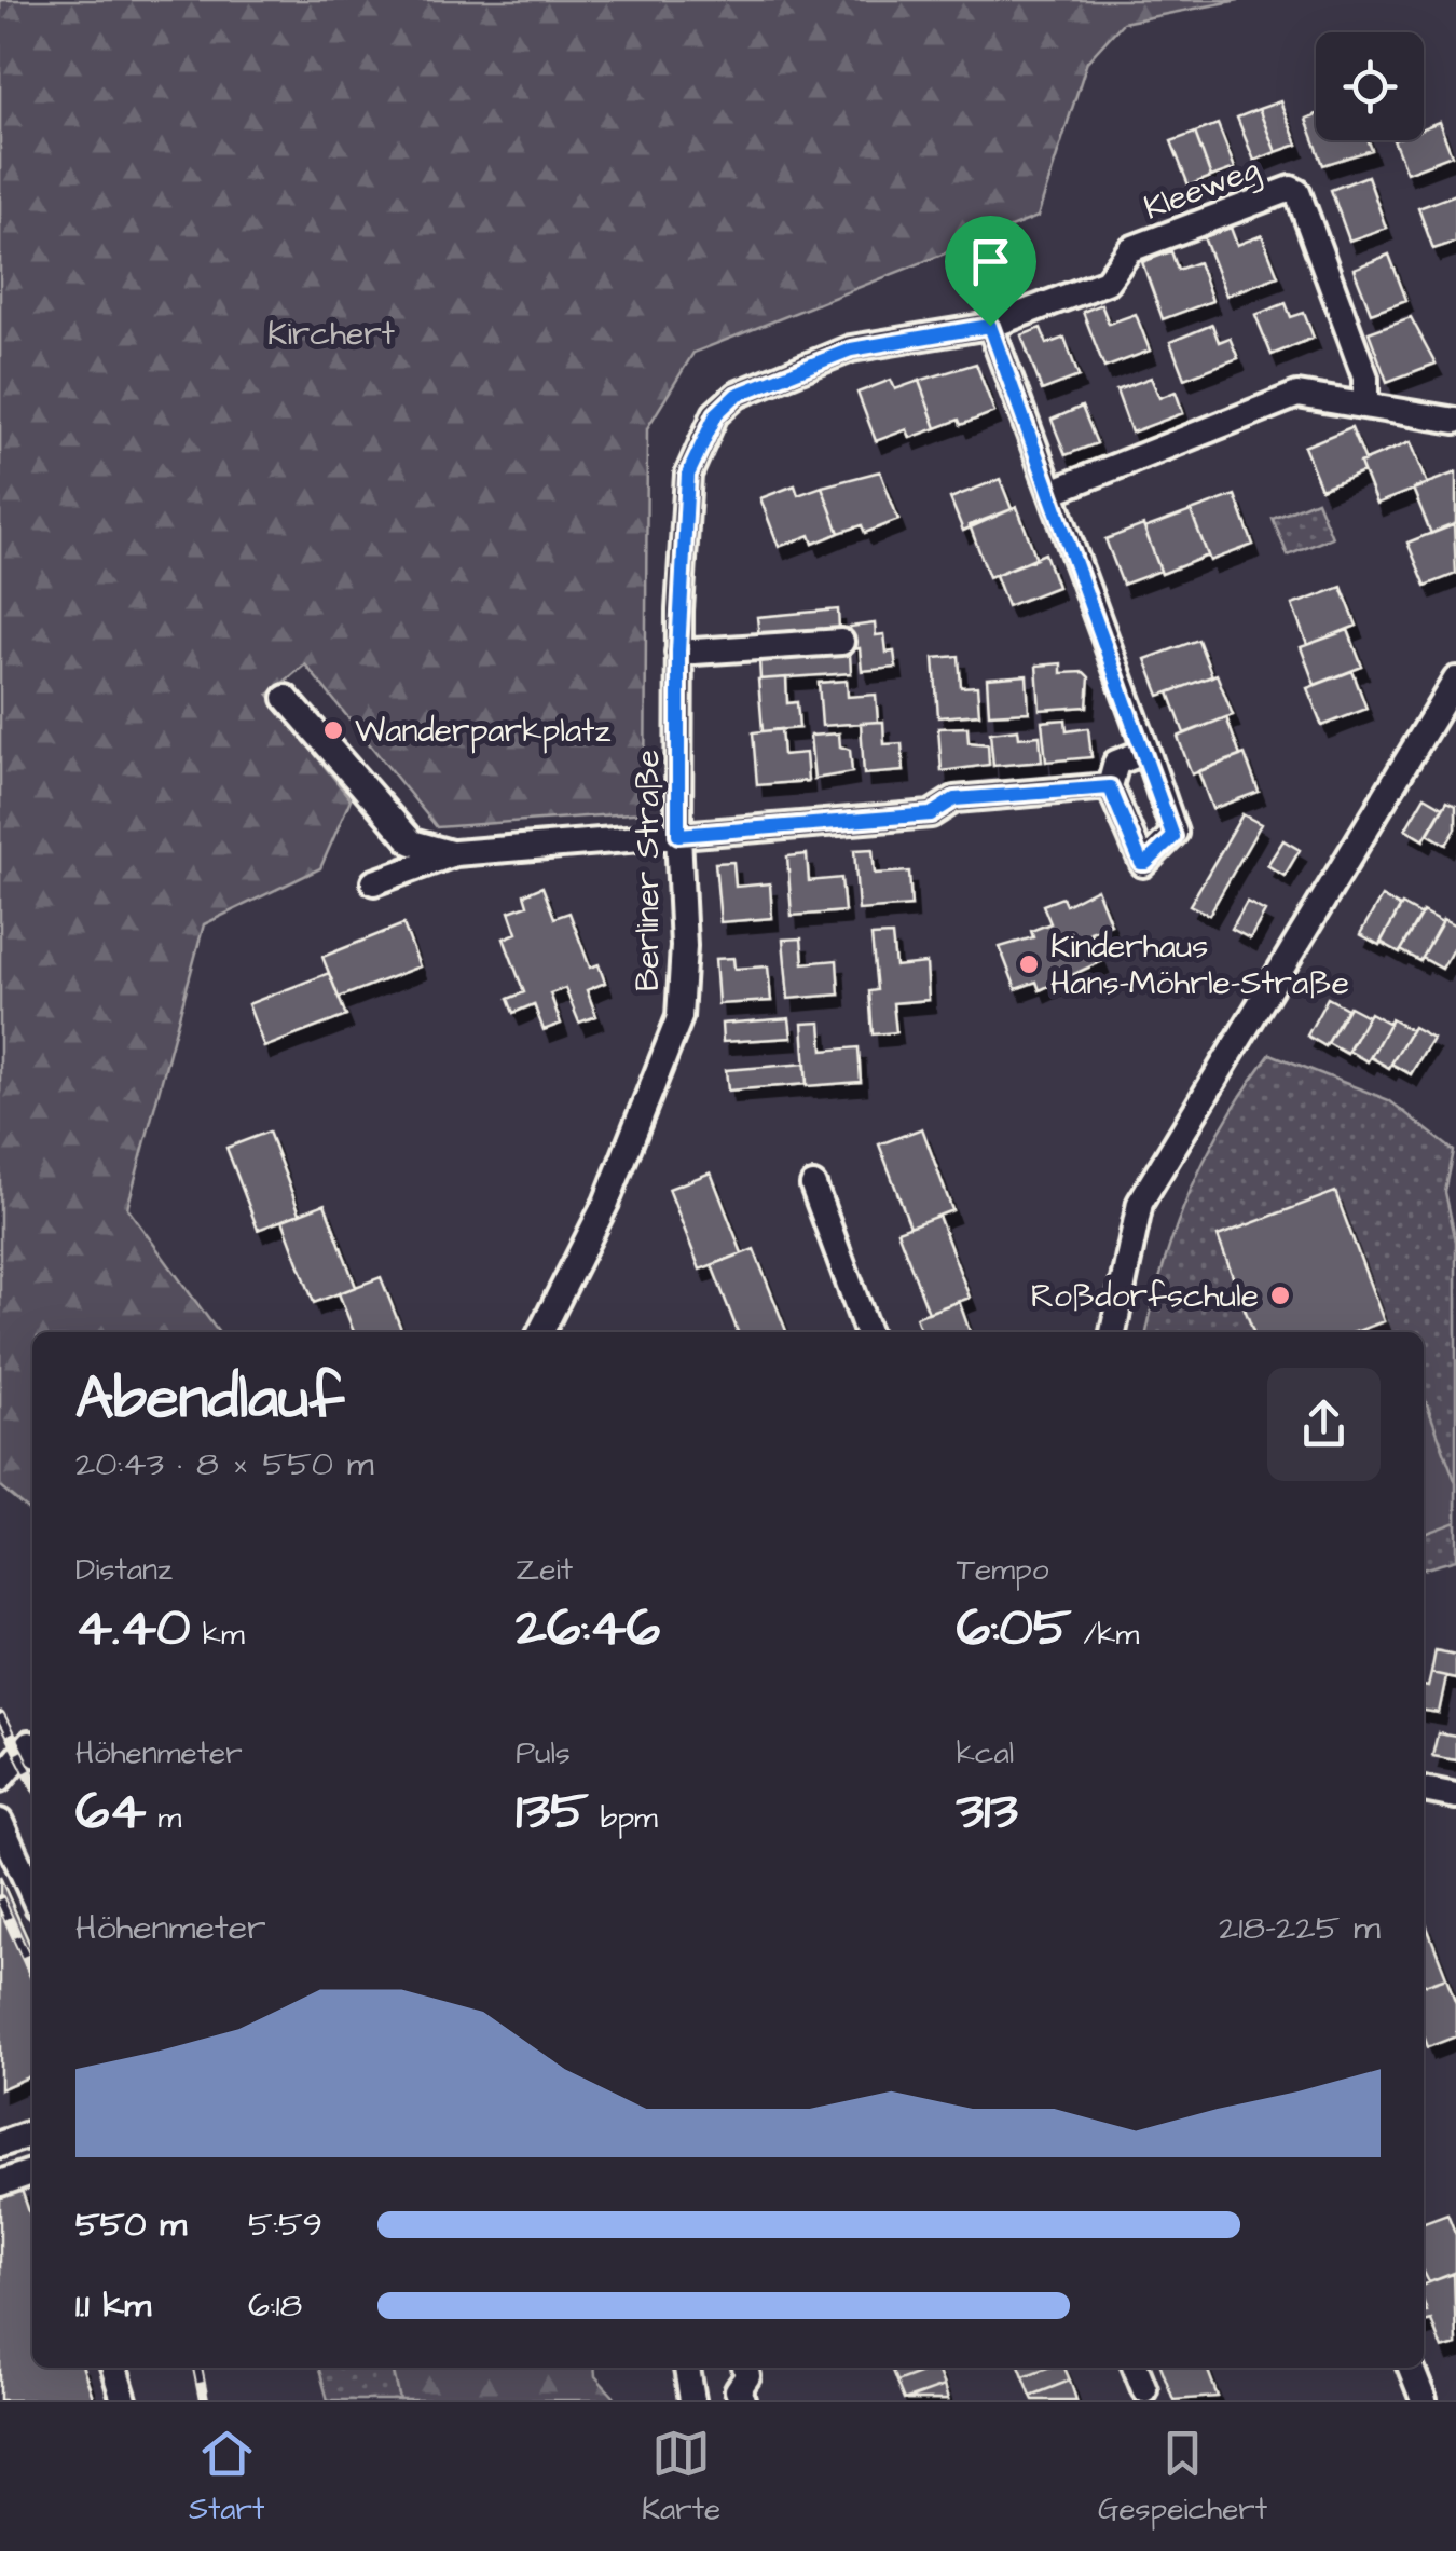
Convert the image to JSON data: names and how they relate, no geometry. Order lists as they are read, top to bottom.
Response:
{
  "streets": {
    "street": ["Kleeweg", "Berliner Straße"]
  },
  "crossings": [
    ["Kleeweg", "Berliner Straße"]
  ],
  "parks": ["Kirchert"],
  "places": ["Wanderparkplatz", "Kinderhaus Hans-Möhrle-Straße", "Roßdorfschule"],
  "page": {
    "heading": ["Abendlauf", "20:43 · 8 × 550 m"],
    "stats": [
      ["Distanz", "4.40 km"],
      ["Zeit", "26:46"],
      ["Tempo", "6:05 /km"],
      ["Höhenmeter", "64 m"],
      ["Puls", "135 bpm"],
      ["kcal", "313"]
    ],
    "chart": ["Höhenmeter", "218–225 m"],
    "list": [
      {
        "name": "550 m",
        "note": "5:59"
      },
      {
        "name": "1.1 km",
        "note": "6:18"
      }
    ],
    "tabs": ["Start", "Karte", "Gespeichert"]
  }
}
